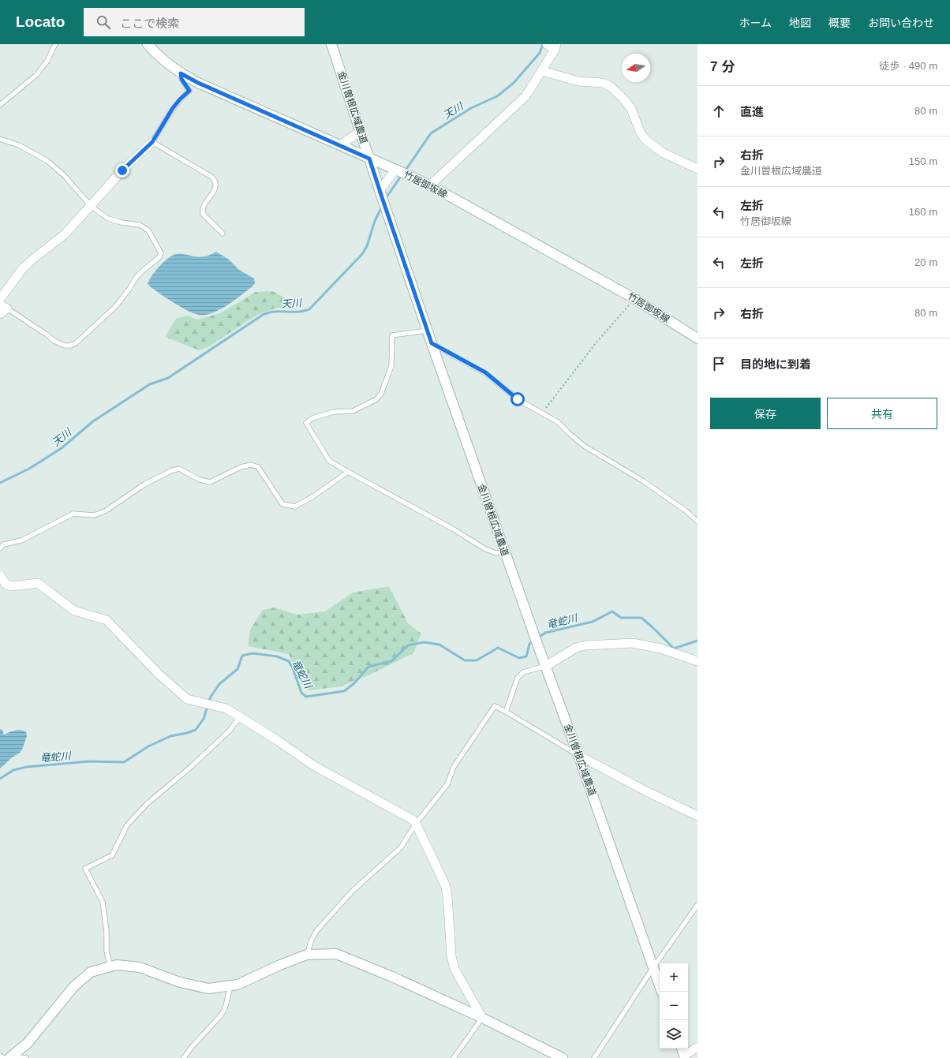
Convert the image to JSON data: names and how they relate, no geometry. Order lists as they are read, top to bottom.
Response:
{
  "streets": {
    "street": ["金川曽根広域農道", "竹居御坂線"]
  },
  "crossings": [
    ["金川曽根広域農道", "竹居御坂線"]
  ],
  "water": ["天川", "竜蛇川"],
  "north": "left",
  "page": {
    "header": "Locato",
    "search": "ここで検索",
    "nav": [
      "ホーム",
      "地図",
      "概要",
      "お問い合わせ"
    ],
    "heading": ["7 分", "徒歩 · 490 m"],
    "list": [
      ["直進", "80 m"],
      ["右折", "金川曽根広域農道", "150 m"],
      ["左折", "竹居御坂線", "160 m"],
      ["左折", "20 m"],
      ["右折", "80 m"],
      "目的地に到着"
    ],
    "buttons": ["保存", "共有"],
    "map_buttons": ["+", "−"]
  }
}
